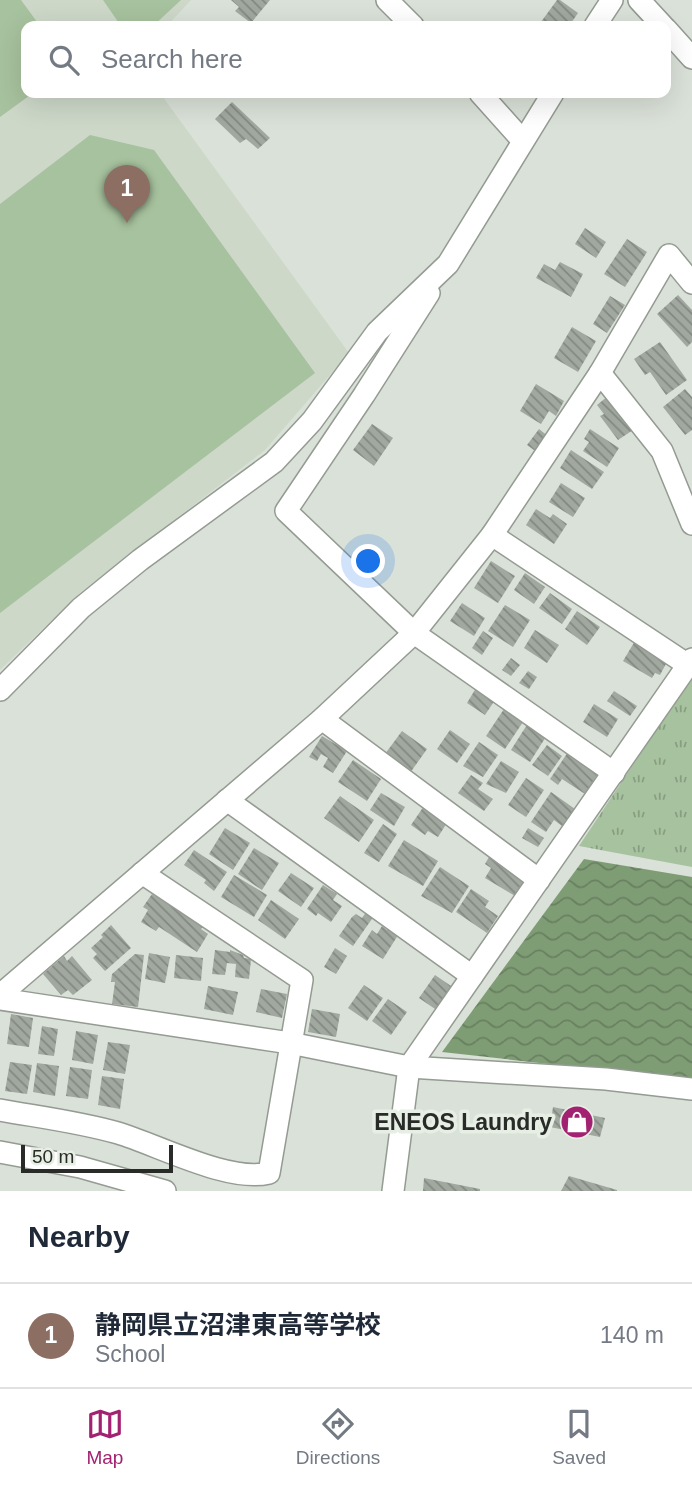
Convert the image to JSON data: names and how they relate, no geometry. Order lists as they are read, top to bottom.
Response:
{
  "places": {
    "shop": ["ENEOS Laundry"]
  },
  "scale_bar": "50 m",
  "page": {
    "search": "Search here",
    "pins": "1",
    "scale": "50 m",
    "heading": "Nearby",
    "list": [
      {
        "mark": "1",
        "name": "静岡県立沼津東高等学校",
        "note": "School",
        "value": "140 m"
      }
    ],
    "nav": ["Map", "Directions", "Saved"]
  }
}
